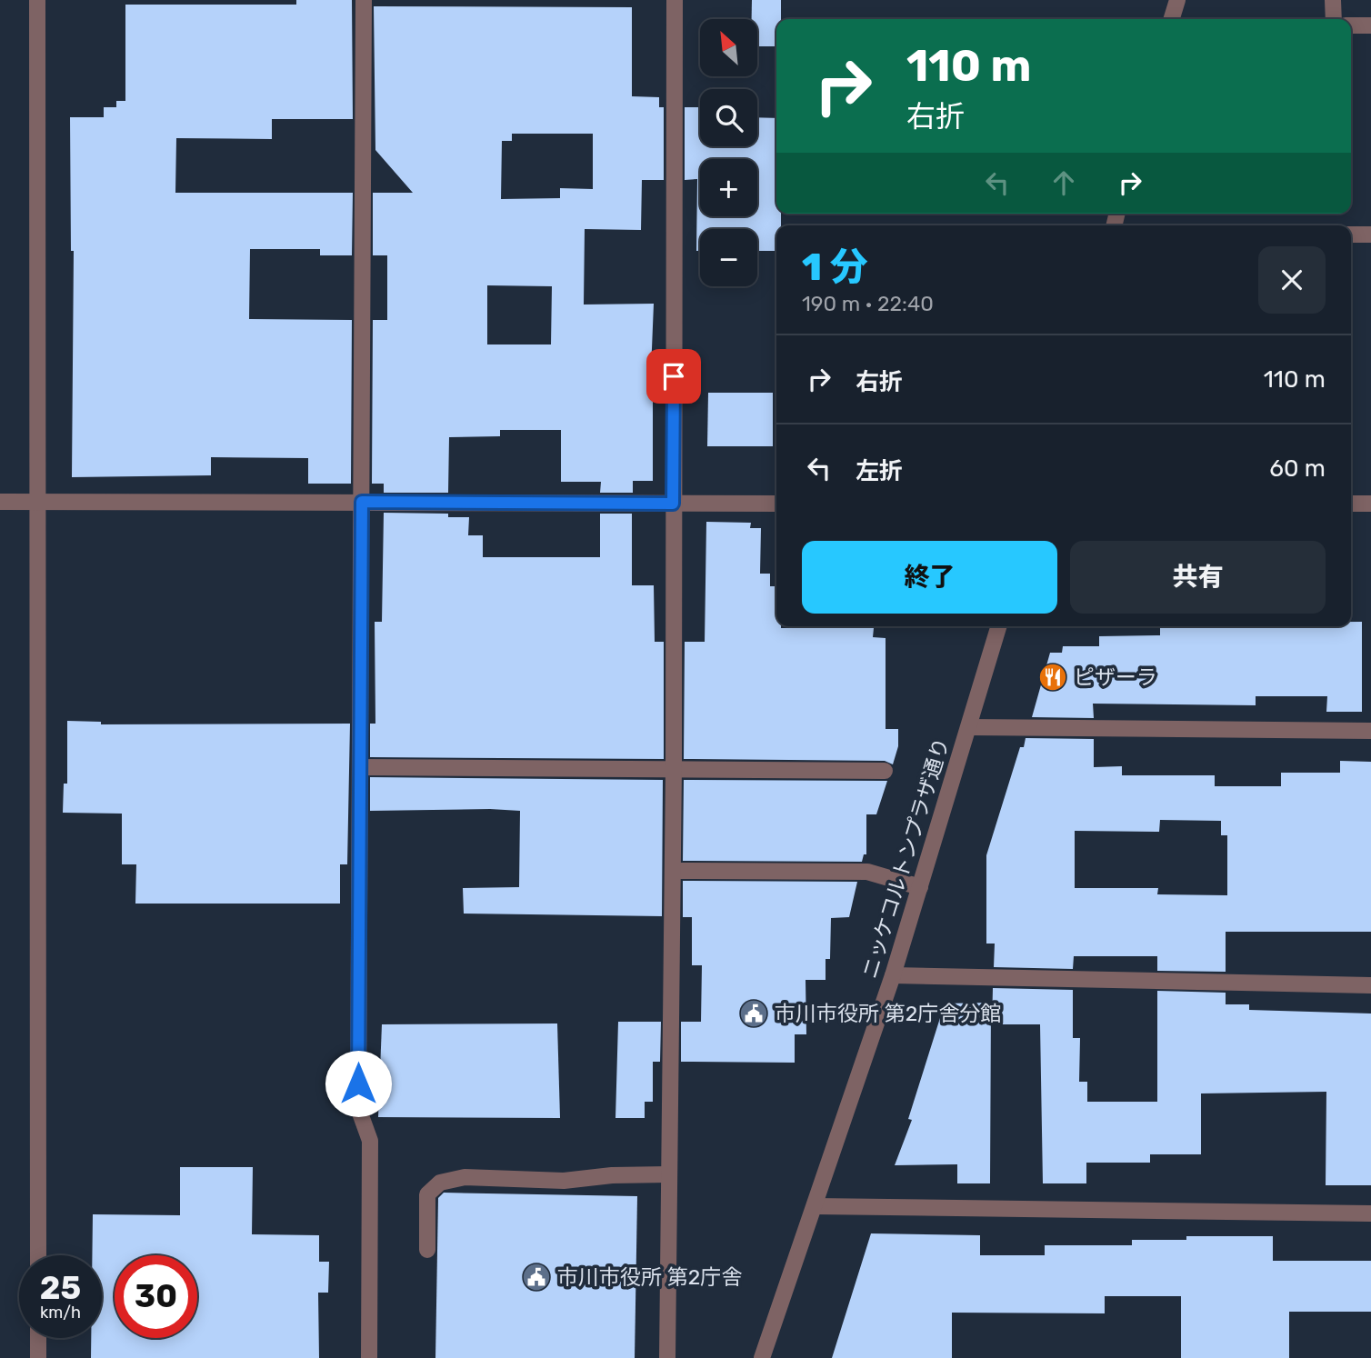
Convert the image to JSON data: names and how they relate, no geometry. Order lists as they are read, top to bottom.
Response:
{
  "streets": {
    "street": ["ニッケコルトンプラザ通り"]
  },
  "places": {
    "restaurant": ["ピザーラ"],
    "public building": ["市川市役所 第2庁舎分館", "市川市役所 第2庁舎"]
  },
  "north": "top left",
  "page": {
    "map_buttons": ["+", "−"],
    "turn": ["110 m", "右折"],
    "heading": ["1 分", "190 m · 22:40"],
    "list": [
      {
        "name": "右折",
        "value": "110 m"
      },
      {
        "name": "左折",
        "value": "60 m"
      }
    ],
    "buttons": ["終了", "共有"],
    "speed": "25 km/h",
    "limit": "30"
  }
}
